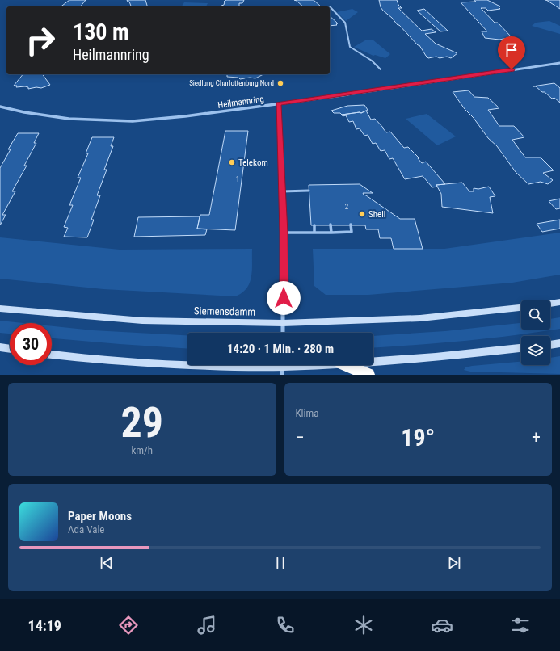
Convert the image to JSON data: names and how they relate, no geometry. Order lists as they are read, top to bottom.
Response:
{
  "streets": {
    "main road": ["Siemensdamm"],
    "street": ["Heilmannring"]
  },
  "places": ["Siedlung Charlottenburg Nord", "Telekom", "Shell"],
  "house_numbers": ["1", "2"],
  "page": {
    "turn": ["130 m", "Heilmannring"],
    "limit": "30",
    "trip": "14:20 · 1 Min. · 280 m",
    "tile": [
      ["29", "km/h"],
      "Klima"
    ],
    "heat": ["−", "19°", "+"],
    "song": ["Paper Moons", "Ada Vale"],
    "tabs": "14:19"
  }
}
